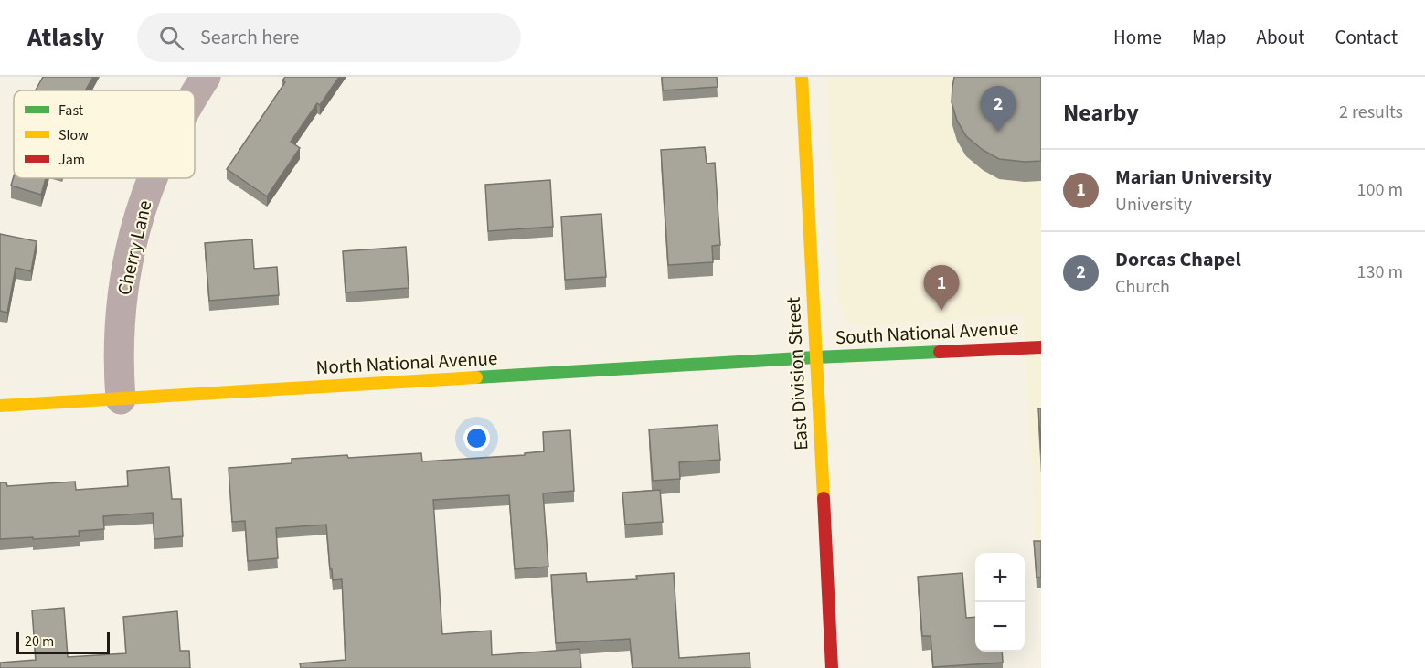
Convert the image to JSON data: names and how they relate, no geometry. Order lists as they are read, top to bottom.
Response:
{
  "streets": {
    "street": [
      "Cherry Lane",
      "South National Avenue",
      "North National Avenue",
      "East Division Street"
    ]
  },
  "crossings": [
    ["Cherry Lane", "North National Avenue"],
    ["South National Avenue", "North National Avenue"],
    ["South National Avenue", "East Division Street"],
    ["North National Avenue", "East Division Street"]
  ],
  "legend": ["Fast", "Slow", "Jam"],
  "scale_bar": "20 m",
  "page": {
    "header": "Atlasly",
    "search": "Search here",
    "nav": [
      "Home",
      "Map",
      "About",
      "Contact"
    ],
    "heading": ["Nearby", "2 results"],
    "pins": ["2", "1"],
    "list": [
      {
        "mark": "1",
        "name": "Marian University",
        "note": "University",
        "value": "100 m"
      },
      {
        "mark": "2",
        "name": "Dorcas Chapel",
        "note": "Church",
        "value": "130 m"
      }
    ],
    "map_buttons": ["+", "−"],
    "scale": "20 m"
  }
}
